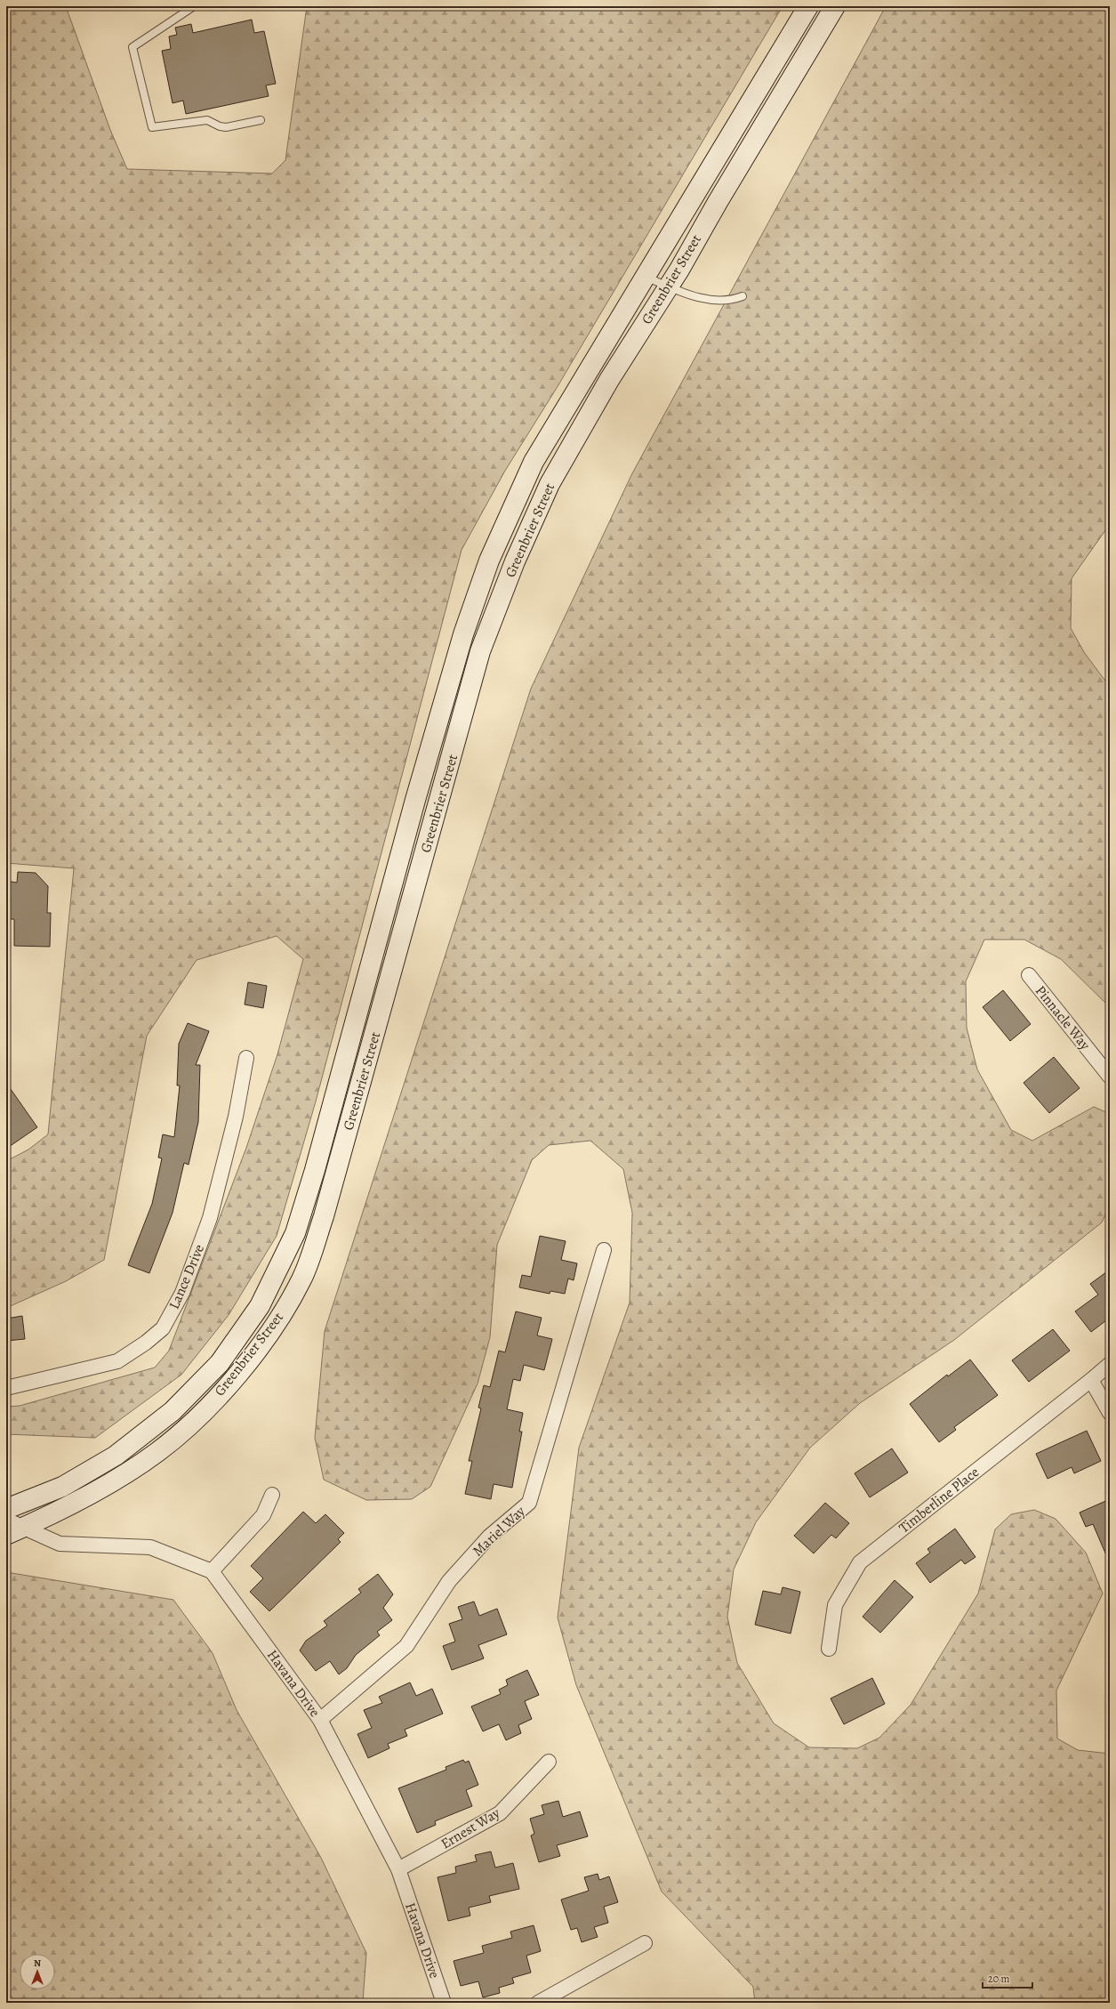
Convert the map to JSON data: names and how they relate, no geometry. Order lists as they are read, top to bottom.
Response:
{
  "streets": {
    "main road": ["Greenbrier Street"],
    "street": [
      "Pinnacle Way",
      "Lance Drive",
      "Timberline Place",
      "Mariel Way",
      "Havana Drive",
      "Ernest Way"
    ]
  },
  "crossings": [
    ["Mariel Way", "Havana Drive"],
    ["Havana Drive", "Ernest Way"]
  ],
  "scale_bar": "20 m",
  "north": "top"
}
